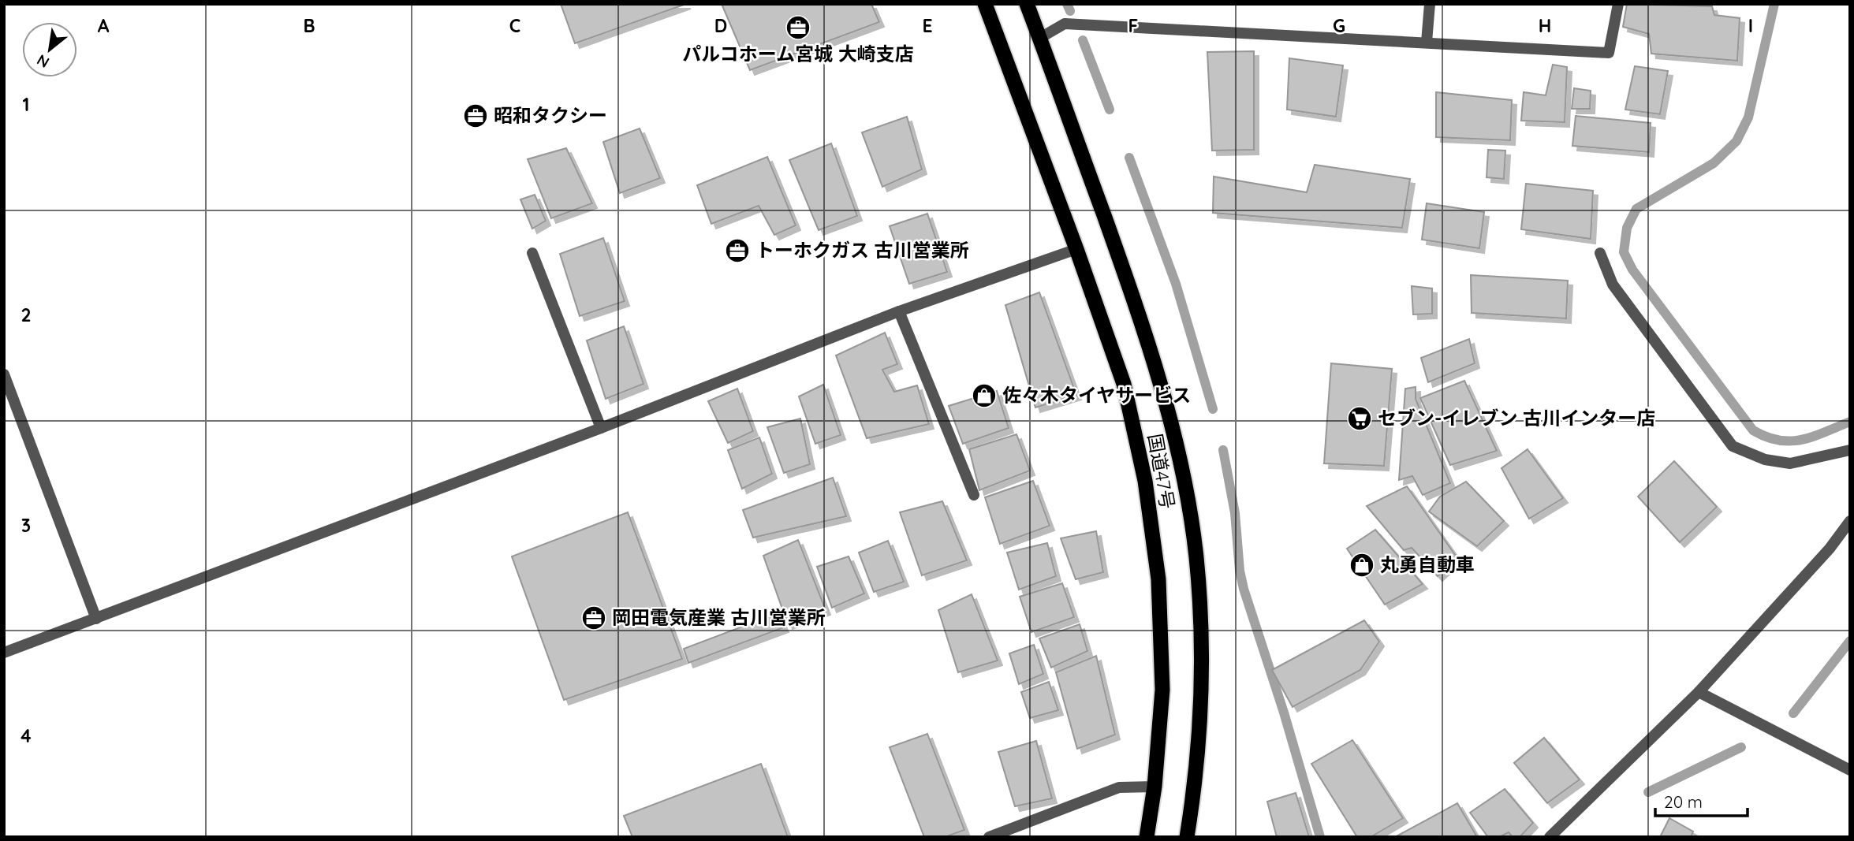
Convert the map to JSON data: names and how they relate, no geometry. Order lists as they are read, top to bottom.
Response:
{
  "streets": {
    "highway": ["国道47号"]
  },
  "places": {
    "office": [
      "パルコホーム宮城 大崎支店",
      "昭和タクシー",
      "トーホクガス 古川営業所",
      "岡田電気産業 古川営業所"
    ],
    "shop": ["佐々木タイヤサービス", "丸勇自動車"],
    "supermarket": ["セブン-イレブン 古川インター店"]
  },
  "scale_bar": "20 m",
  "north": "bottom left",
  "grid": {
    "columns": [
      "A",
      "B",
      "C",
      "D",
      "E",
      "F",
      "G",
      "H",
      "I"
    ],
    "rows": [
      "1",
      "2",
      "3",
      "4"
    ]
  }
}
